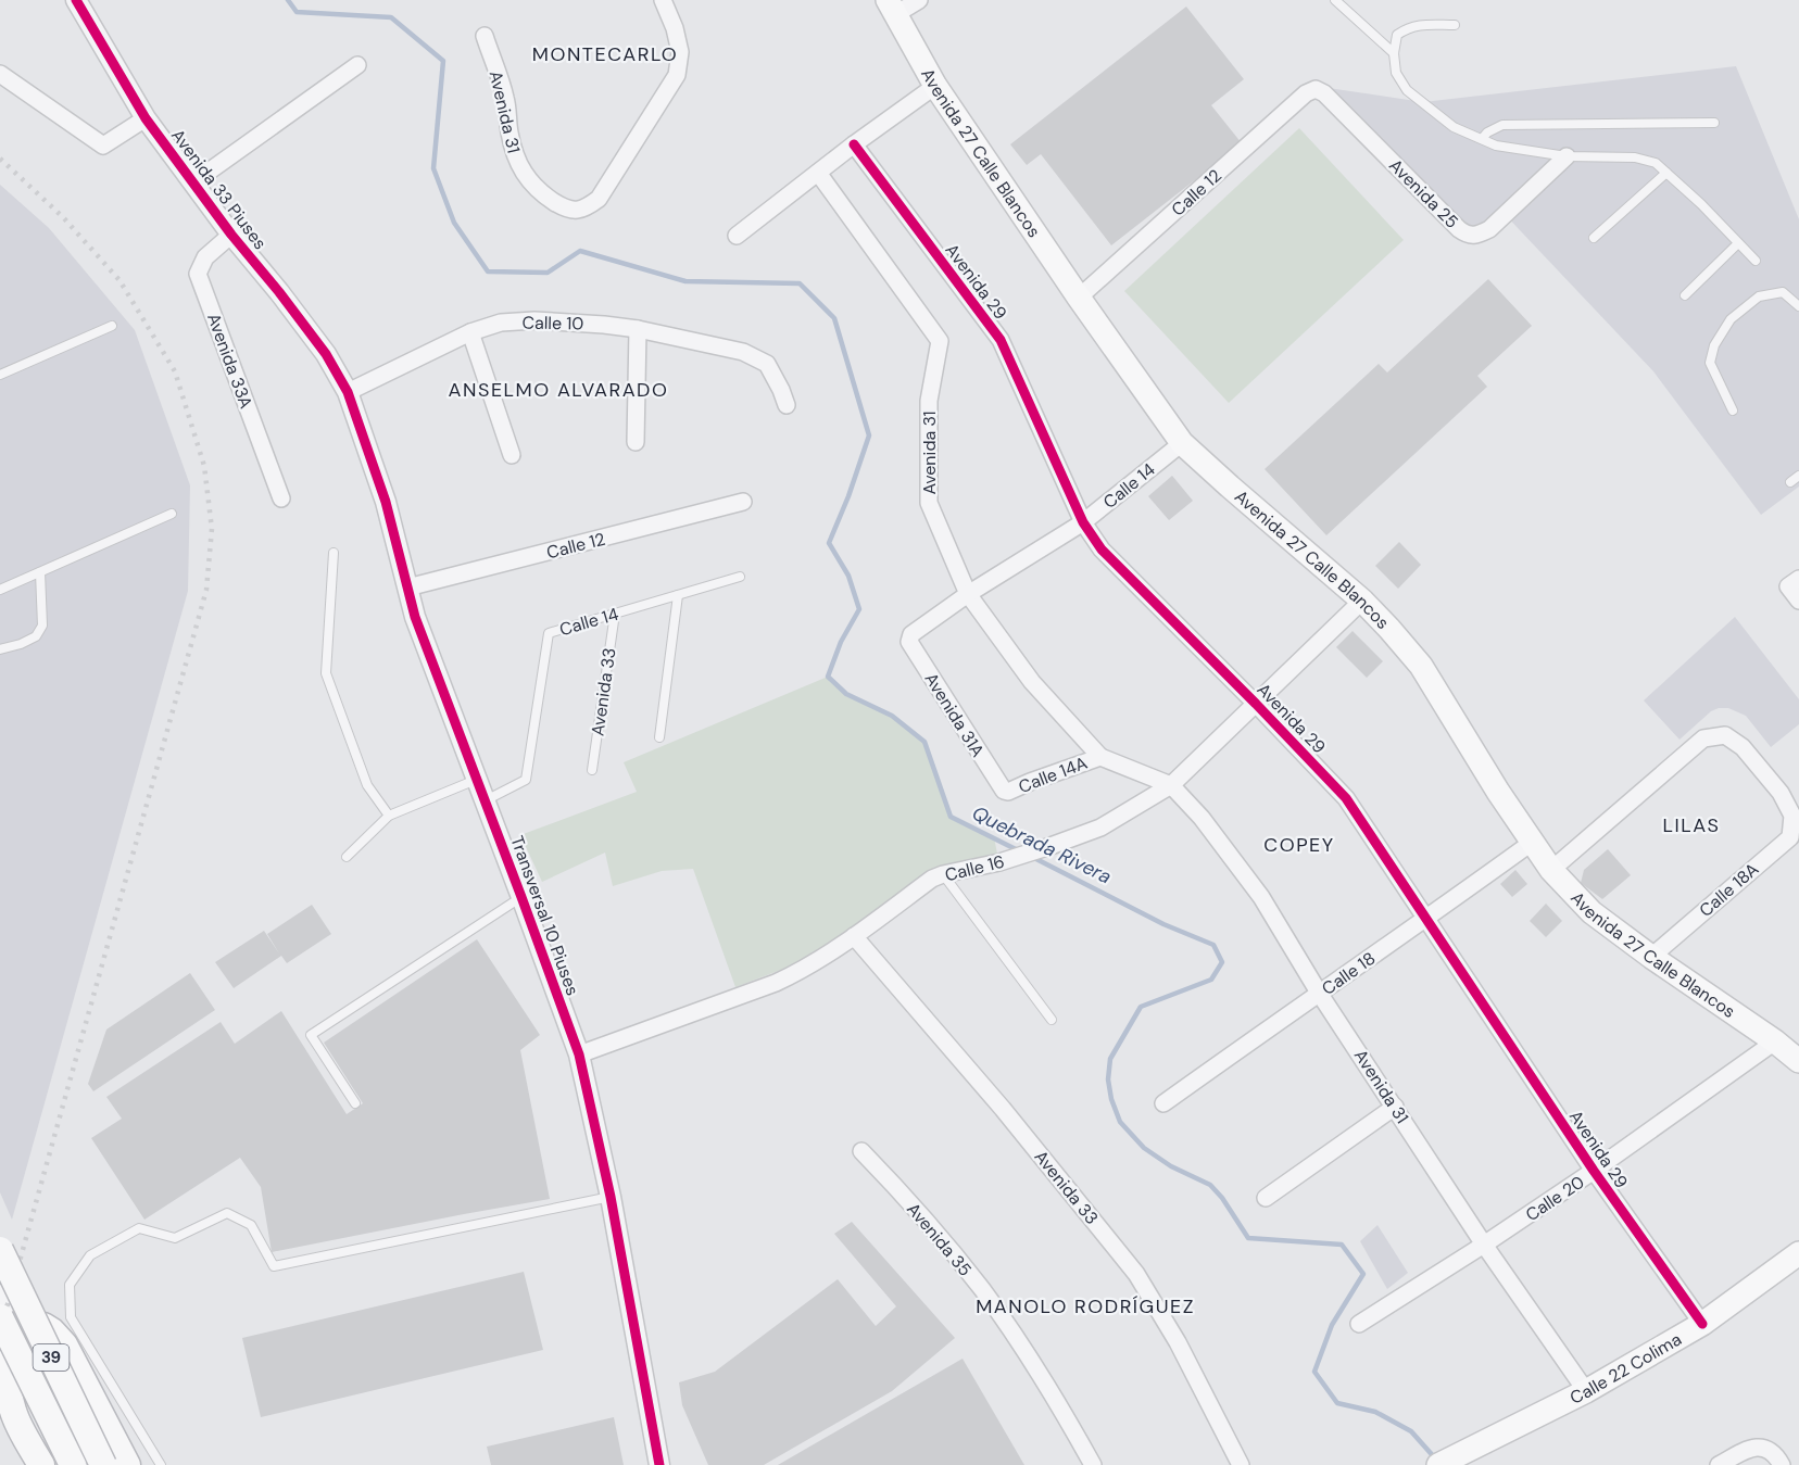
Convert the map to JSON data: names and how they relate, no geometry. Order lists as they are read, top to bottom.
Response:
{
  "streets": {
    "highway": ["39"],
    "main road": ["Avenida 27 Calle Blancos", "Calle 22 Colima"],
    "street": [
      "Avenida 31",
      "Avenida 33 Piuses",
      "Calle 12",
      "Avenida 25",
      "Avenida 29",
      "Calle 10",
      "Avenida 33A",
      "Calle 14",
      "Avenida 33",
      "Avenida 31A",
      "Calle 14A",
      "Calle 16",
      "Calle 18A",
      "Transversal 10 Piuses",
      "Calle 18",
      "Calle 20",
      "Avenida 35"
    ]
  },
  "crossings": [
    ["Avenida 31", "Calle 14"],
    ["Avenida 31", "Calle 14A"],
    ["Avenida 31", "Calle 16"],
    ["Avenida 31", "Calle 18"],
    ["Avenida 31", "Calle 20"],
    ["Avenida 31", "Calle 22 Colima"],
    ["Avenida 27 Calle Blancos", "Calle 12"],
    ["Avenida 27 Calle Blancos", "Calle 14"],
    ["Avenida 27 Calle Blancos", "Calle 16"],
    ["Avenida 27 Calle Blancos", "Calle 18A"],
    ["Avenida 27 Calle Blancos", "Calle 18"],
    ["Avenida 27 Calle Blancos", "Calle 20"],
    ["Avenida 33 Piuses", "Calle 10"],
    ["Avenida 33 Piuses", "Avenida 33A"],
    ["Avenida 33 Piuses", "Transversal 10 Piuses"],
    ["Calle 12", "Avenida 25"],
    ["Calle 12", "Transversal 10 Piuses"],
    ["Avenida 29", "Calle 14"],
    ["Avenida 29", "Calle 16"],
    ["Avenida 29", "Calle 18"],
    ["Avenida 29", "Calle 20"],
    ["Avenida 29", "Calle 22 Colima"],
    ["Calle 10", "Transversal 10 Piuses"],
    ["Calle 14", "Avenida 33"],
    ["Calle 14", "Avenida 31A"],
    ["Calle 14", "Transversal 10 Piuses"],
    ["Avenida 33", "Calle 16"],
    ["Avenida 31A", "Calle 14A"],
    ["Calle 14A", "Calle 16"],
    ["Calle 16", "Transversal 10 Piuses"]
  ],
  "districts": [
    "MONTECARLO",
    "ANSELMO ALVARADO",
    "LILAS",
    "COPEY",
    "MANOLO RODRÍGUEZ"
  ],
  "water": ["Quebrada Rivera"]
}
